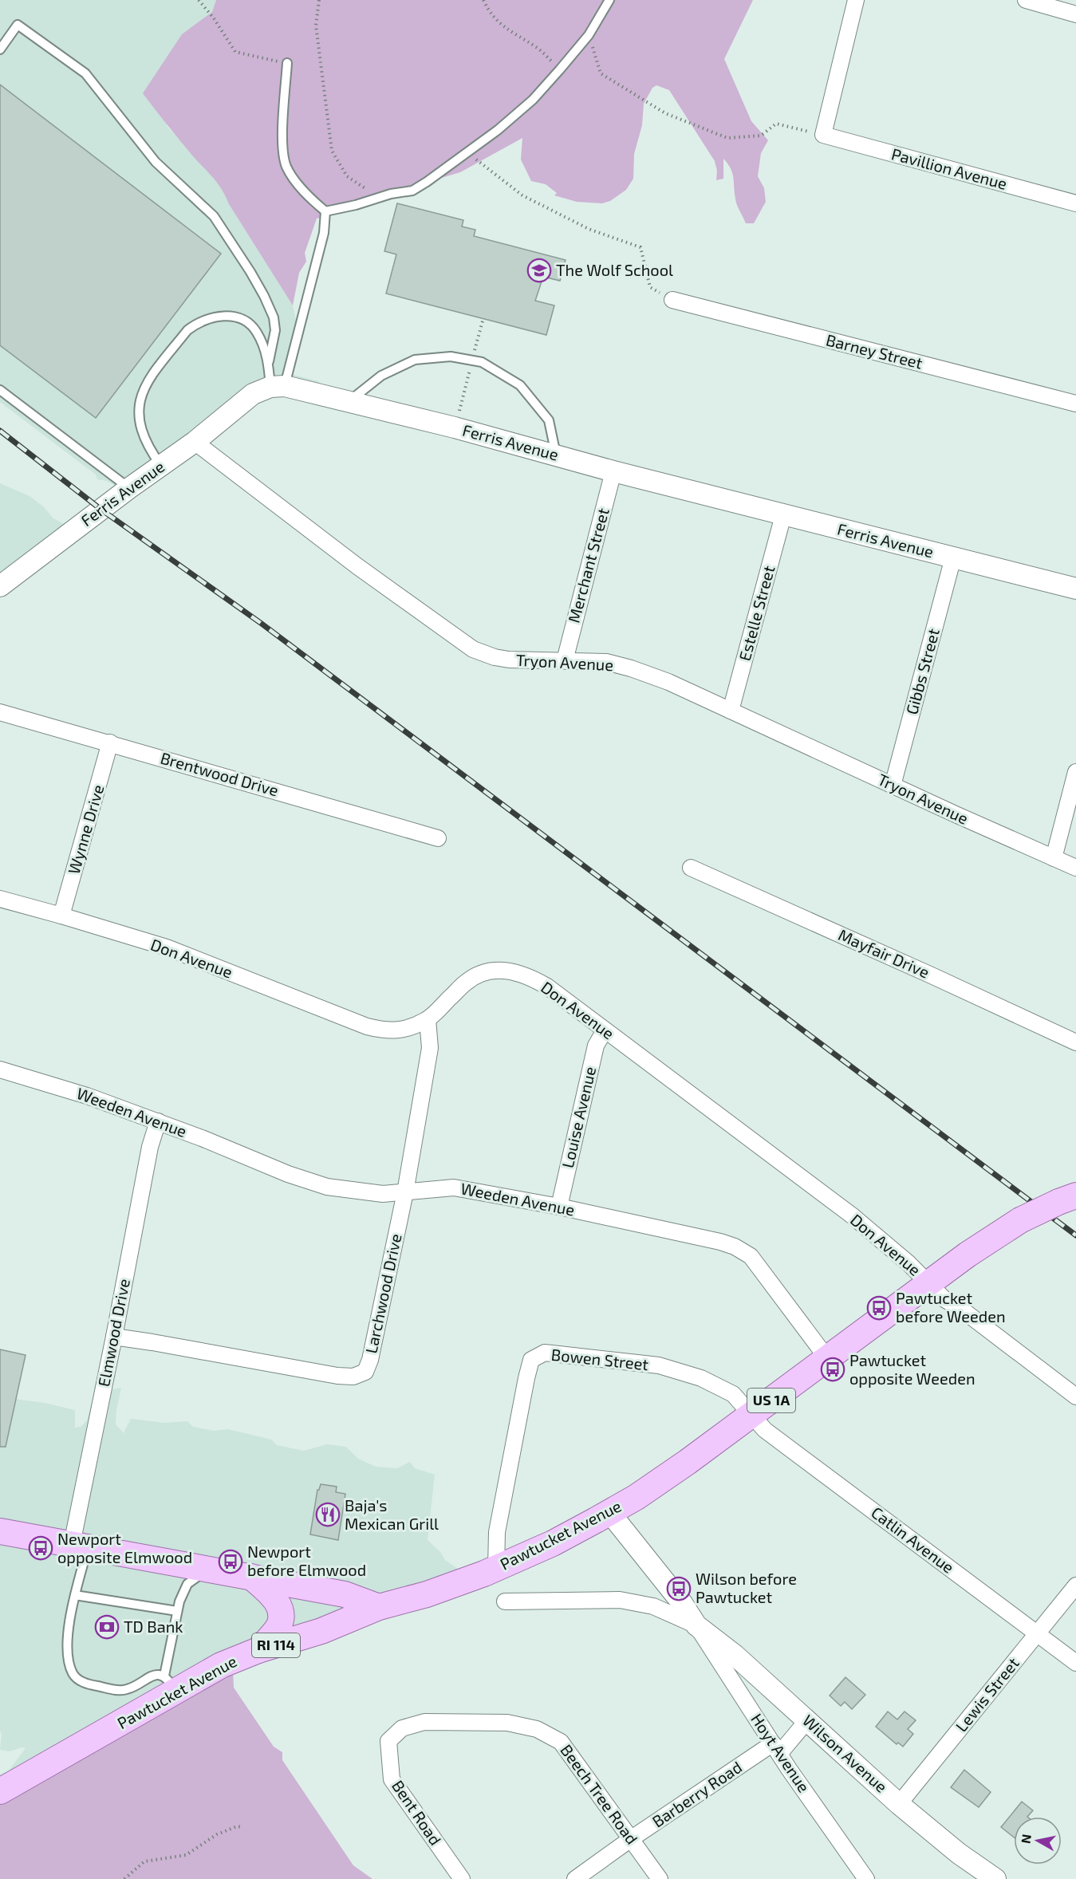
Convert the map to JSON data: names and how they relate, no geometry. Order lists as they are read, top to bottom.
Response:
{
  "streets": {
    "main road": ["US 1A", "Pawtucket Avenue", "RI 114"],
    "street": [
      "Pavillion Avenue",
      "Barney Street",
      "Ferris Avenue",
      "Merchant Street",
      "Estelle Street",
      "Tryon Avenue",
      "Gibbs Street",
      "Brentwood Drive",
      "Wynne Drive",
      "Mayfair Drive",
      "Don Avenue",
      "Weeden Avenue",
      "Louise Avenue",
      "Larchwood Drive",
      "Elmwood Drive",
      "Bowen Street",
      "Catlin Avenue",
      "Lewis Street",
      "Hoyt Avenue",
      "Wilson Avenue",
      "Beech Tree Road",
      "Barberry Road",
      "Bent Road"
    ]
  },
  "crossings": [
    ["Ferris Avenue", "Merchant Street"],
    ["Ferris Avenue", "Estelle Street"],
    ["Ferris Avenue", "Tryon Avenue"],
    ["Ferris Avenue", "Gibbs Street"],
    ["Merchant Street", "Tryon Avenue"],
    ["Estelle Street", "Tryon Avenue"],
    ["Tryon Avenue", "Gibbs Street"],
    ["Brentwood Drive", "Wynne Drive"],
    ["Wynne Drive", "Don Avenue"],
    ["Don Avenue", "Louise Avenue"],
    ["Don Avenue", "Larchwood Drive"],
    ["Don Avenue", "Pawtucket Avenue"],
    ["Weeden Avenue", "Louise Avenue"],
    ["Weeden Avenue", "Larchwood Drive"],
    ["Weeden Avenue", "Elmwood Drive"],
    ["Weeden Avenue", "Pawtucket Avenue"],
    ["Larchwood Drive", "Elmwood Drive"],
    ["Bowen Street", "Pawtucket Avenue"],
    ["Bowen Street", "Catlin Avenue"],
    ["Pawtucket Avenue", "Catlin Avenue"],
    ["Pawtucket Avenue", "Hoyt Avenue"],
    ["Catlin Avenue", "Lewis Street"],
    ["Lewis Street", "Wilson Avenue"],
    ["Hoyt Avenue", "Wilson Avenue"],
    ["Hoyt Avenue", "Barberry Road"],
    ["Beech Tree Road", "Barberry Road"],
    ["Beech Tree Road", "Bent Road"]
  ],
  "places": {
    "school or university": ["The Wolf School"],
    "bus stop": [
      "Pawtucket before Weeden",
      "Pawtucket opposite Weeden",
      "Newport opposite Elmwood",
      "Newport before Elmwood",
      "Wilson before Pawtucket"
    ],
    "restaurant": ["Baja's Mexican Grill"],
    "bank": ["TD Bank"]
  },
  "north": "left"
}
